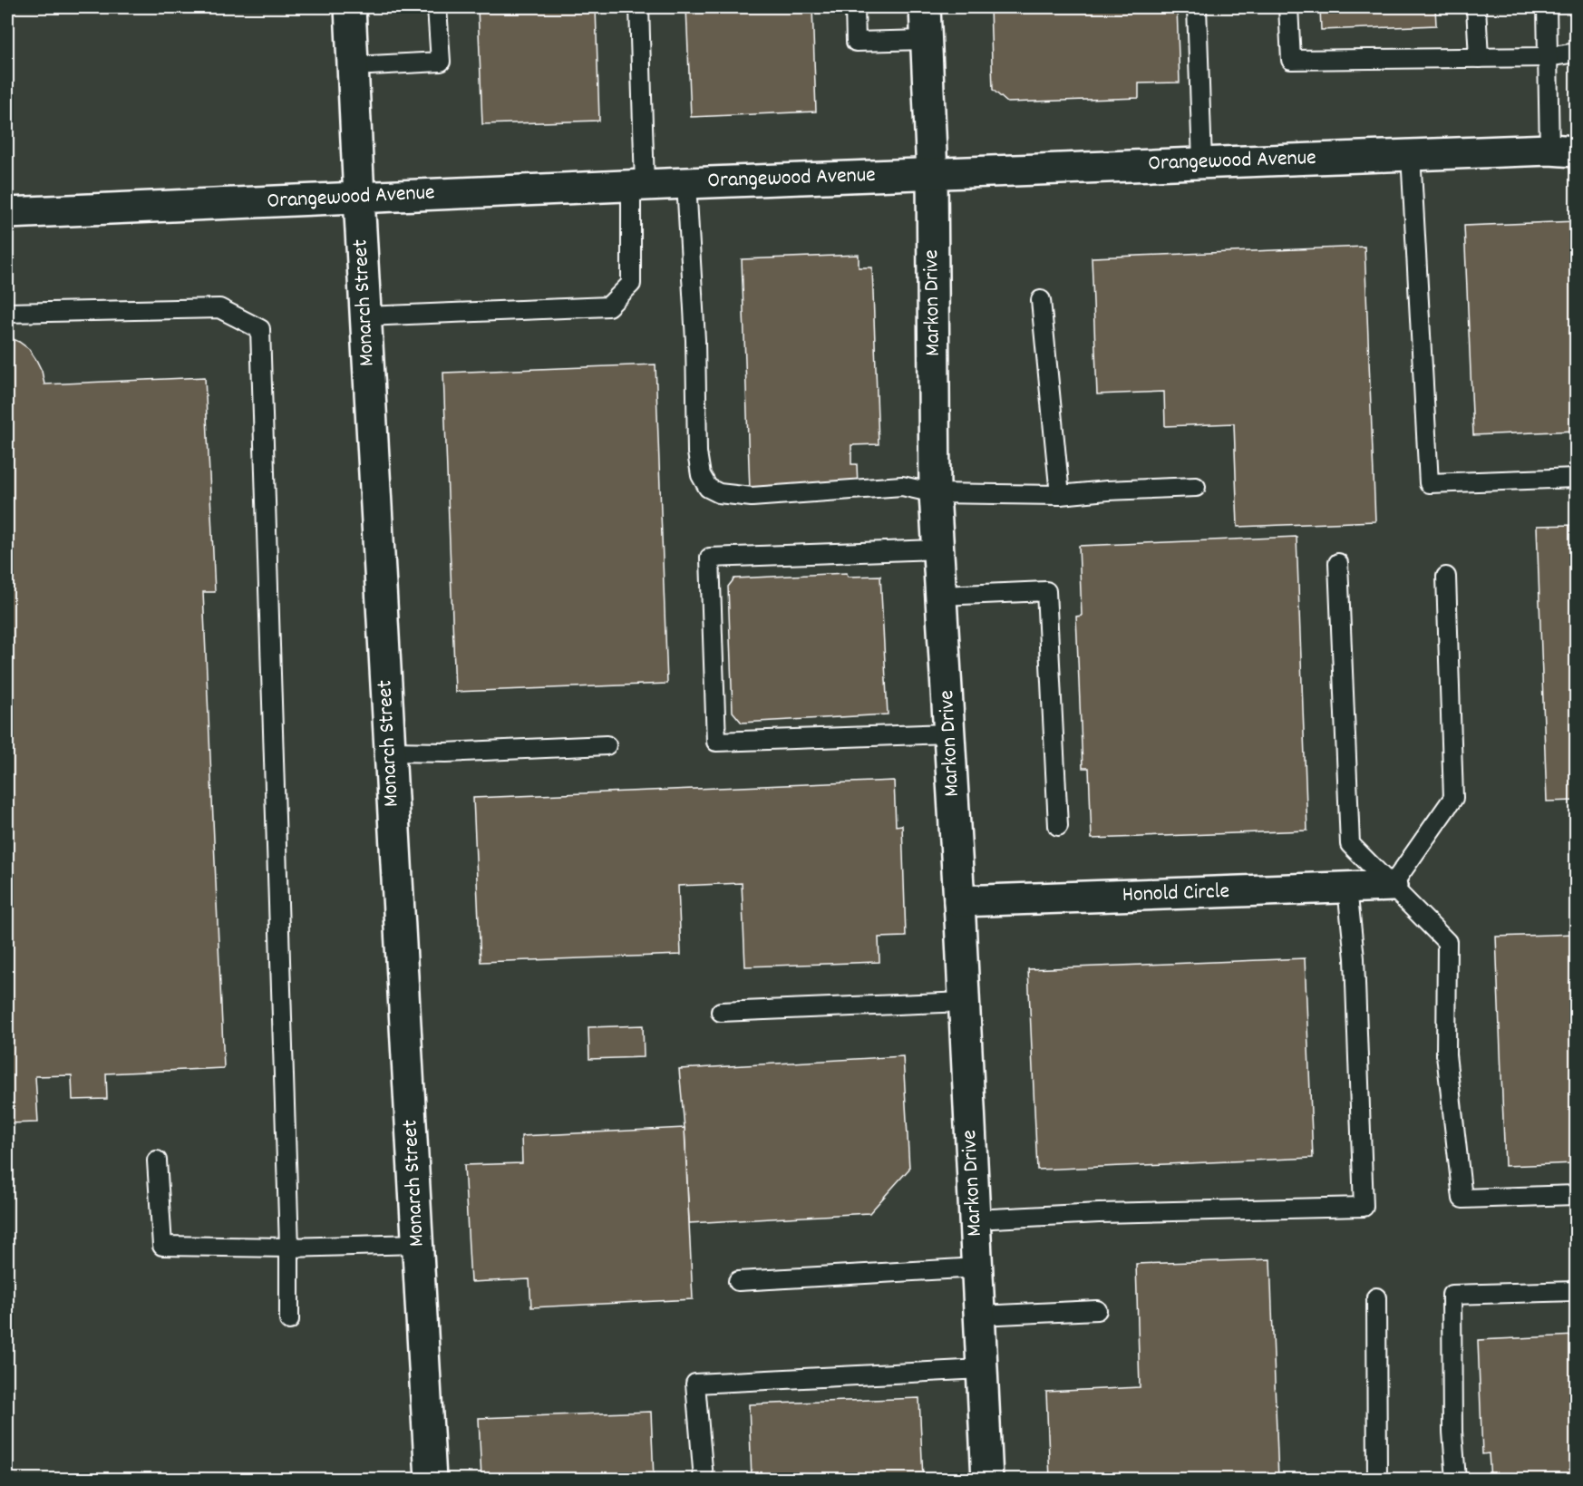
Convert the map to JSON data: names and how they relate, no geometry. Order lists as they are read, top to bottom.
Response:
{
  "streets": {
    "street": [
      "Orangewood Avenue",
      "Monarch Street",
      "Markon Drive",
      "Honold Circle"
    ]
  },
  "crossings": [
    ["Orangewood Avenue", "Monarch Street"],
    ["Orangewood Avenue", "Markon Drive"],
    ["Markon Drive", "Honold Circle"]
  ]
}
